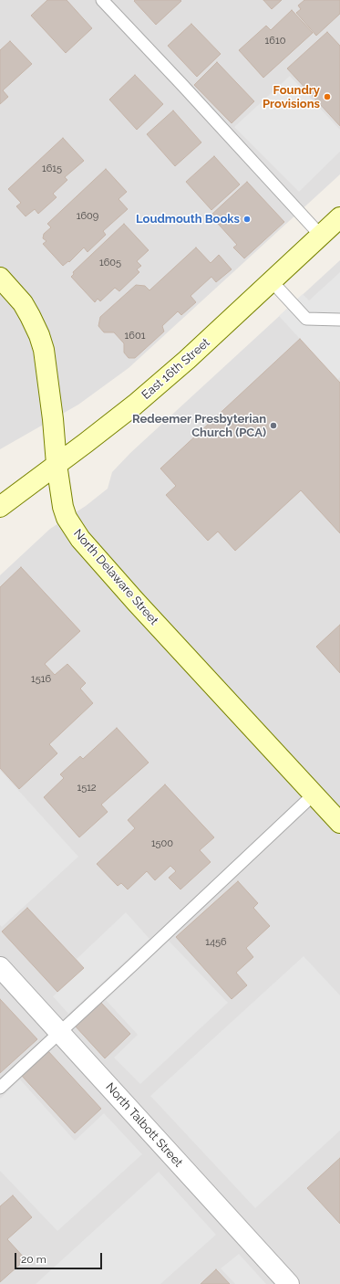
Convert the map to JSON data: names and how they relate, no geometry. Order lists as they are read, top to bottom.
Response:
{
  "streets": {
    "main road": ["East 16th Street", "North Delaware Street"],
    "street": ["North Talbott Street"]
  },
  "crossings": [
    ["East 16th Street", "North Delaware Street"]
  ],
  "places": ["Foundry Provisions", "Loudmouth Books", "Redeemer Presbyterian Church (PCA)"],
  "house_numbers": [
    "1610",
    "1615",
    "1609",
    "1605",
    "1601",
    "1516",
    "1512",
    "1500",
    "1456"
  ],
  "scale_bar": "20 m"
}
